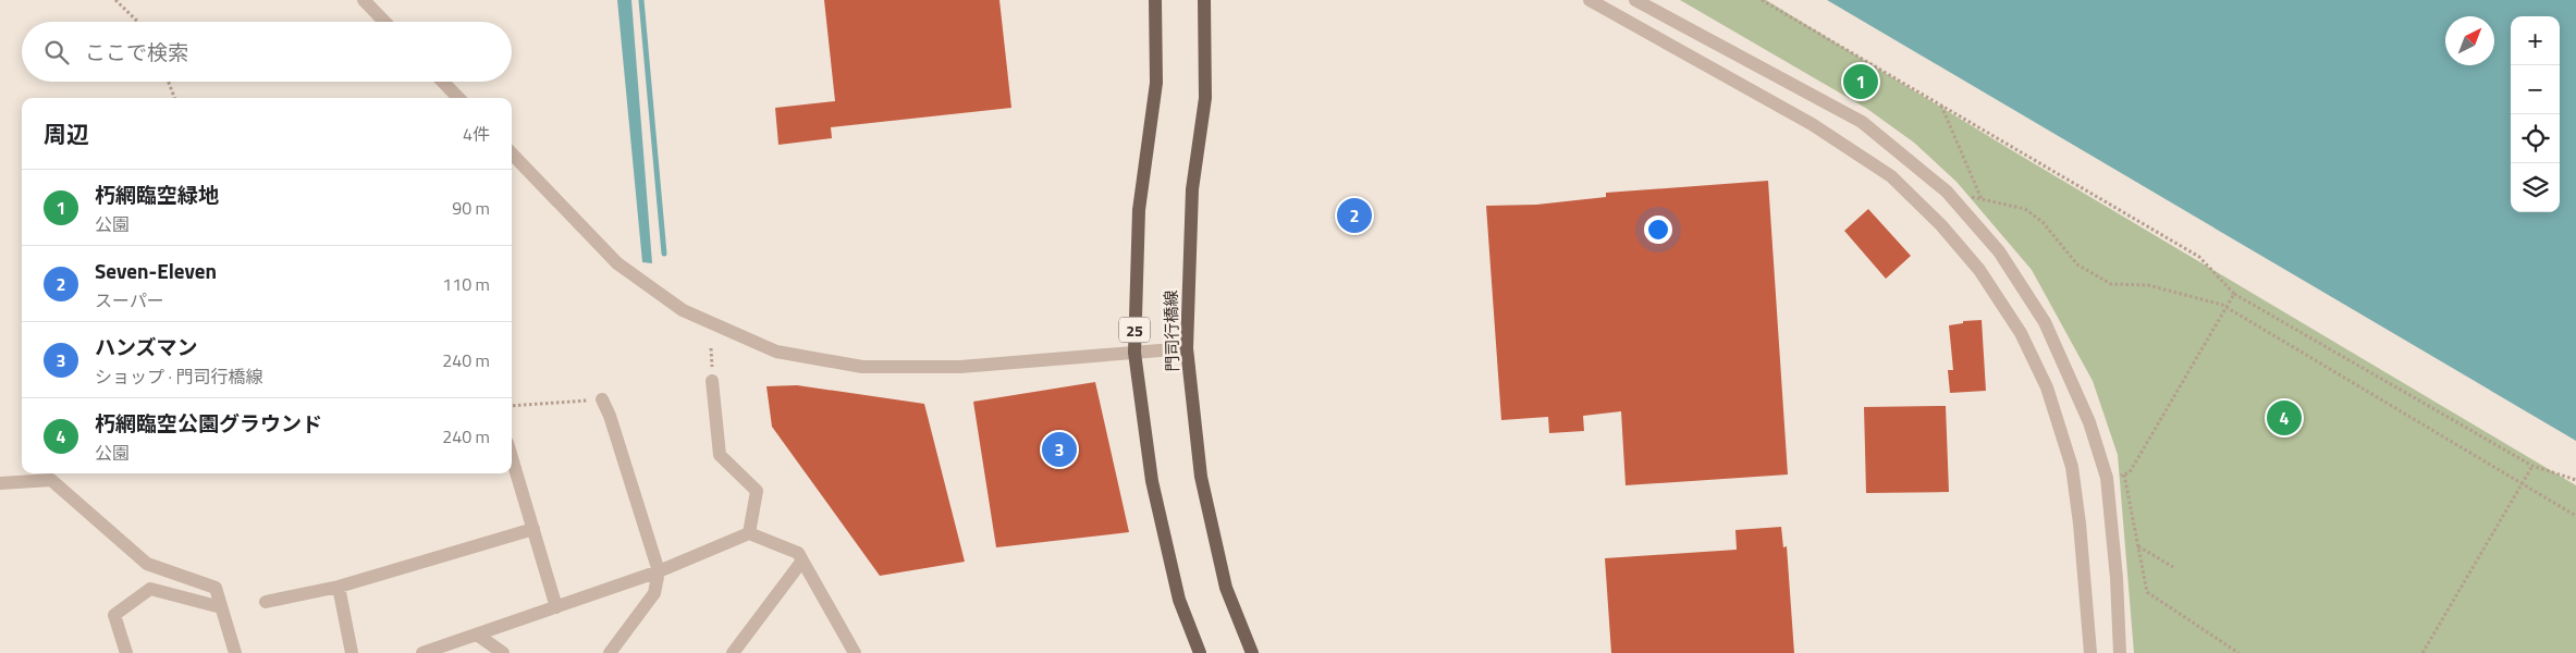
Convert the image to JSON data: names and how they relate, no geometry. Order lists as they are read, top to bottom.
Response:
{
  "streets": {
    "main road": ["25", "門司行橋線"]
  },
  "north": "top right",
  "page": {
    "map_buttons": ["+", "−"],
    "search": "ここで検索",
    "pins": [
      "1",
      "2",
      "4",
      "3"
    ],
    "heading": ["周辺", "4件"],
    "list": [
      {
        "mark": "1",
        "name": "朽網臨空緑地",
        "note": "公園",
        "value": "90 m"
      },
      {
        "mark": "2",
        "name": "Seven-Eleven",
        "note": "スーパー",
        "value": "110 m"
      },
      {
        "mark": "3",
        "name": "ハンズマン",
        "note": "ショップ · 門司行橋線",
        "value": "240 m"
      },
      {
        "mark": "4",
        "name": "朽網臨空公園グラウンド",
        "note": "公園",
        "value": "240 m"
      }
    ]
  }
}
